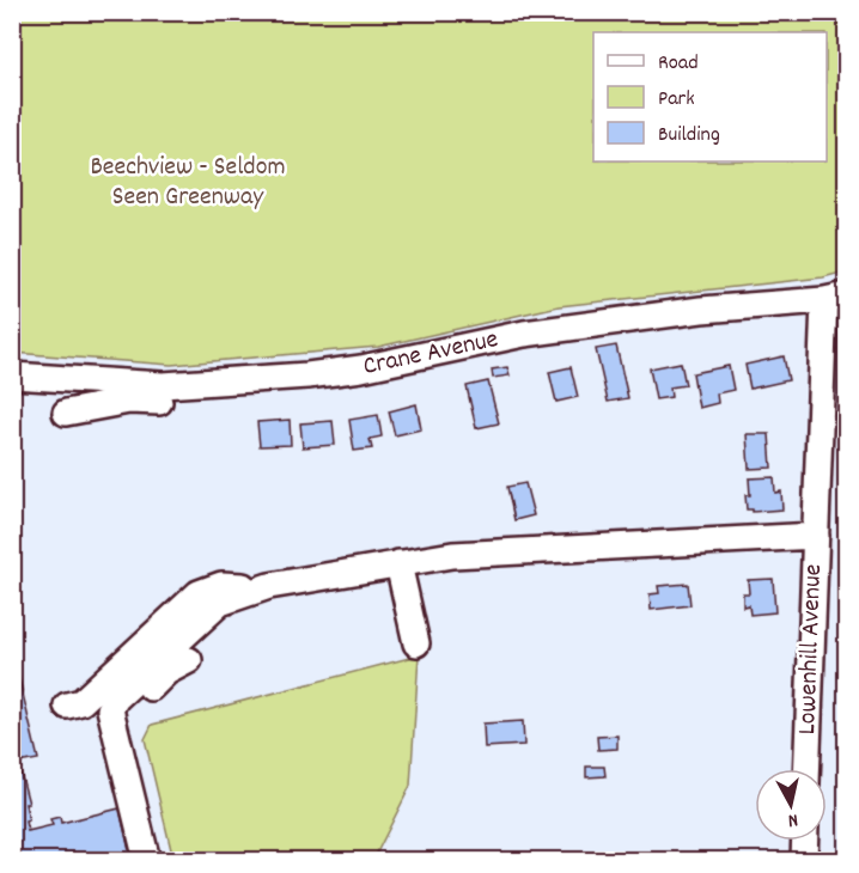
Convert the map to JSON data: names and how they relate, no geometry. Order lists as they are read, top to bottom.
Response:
{
  "streets": {
    "street": ["Crane Avenue", "Lowenhill Avenue"]
  },
  "crossings": [
    ["Crane Avenue", "Lowenhill Avenue"]
  ],
  "parks": ["Beechview - Seldom Seen Greenway"],
  "legend": ["Road", "Park", "Building"],
  "north": "bottom"
}
